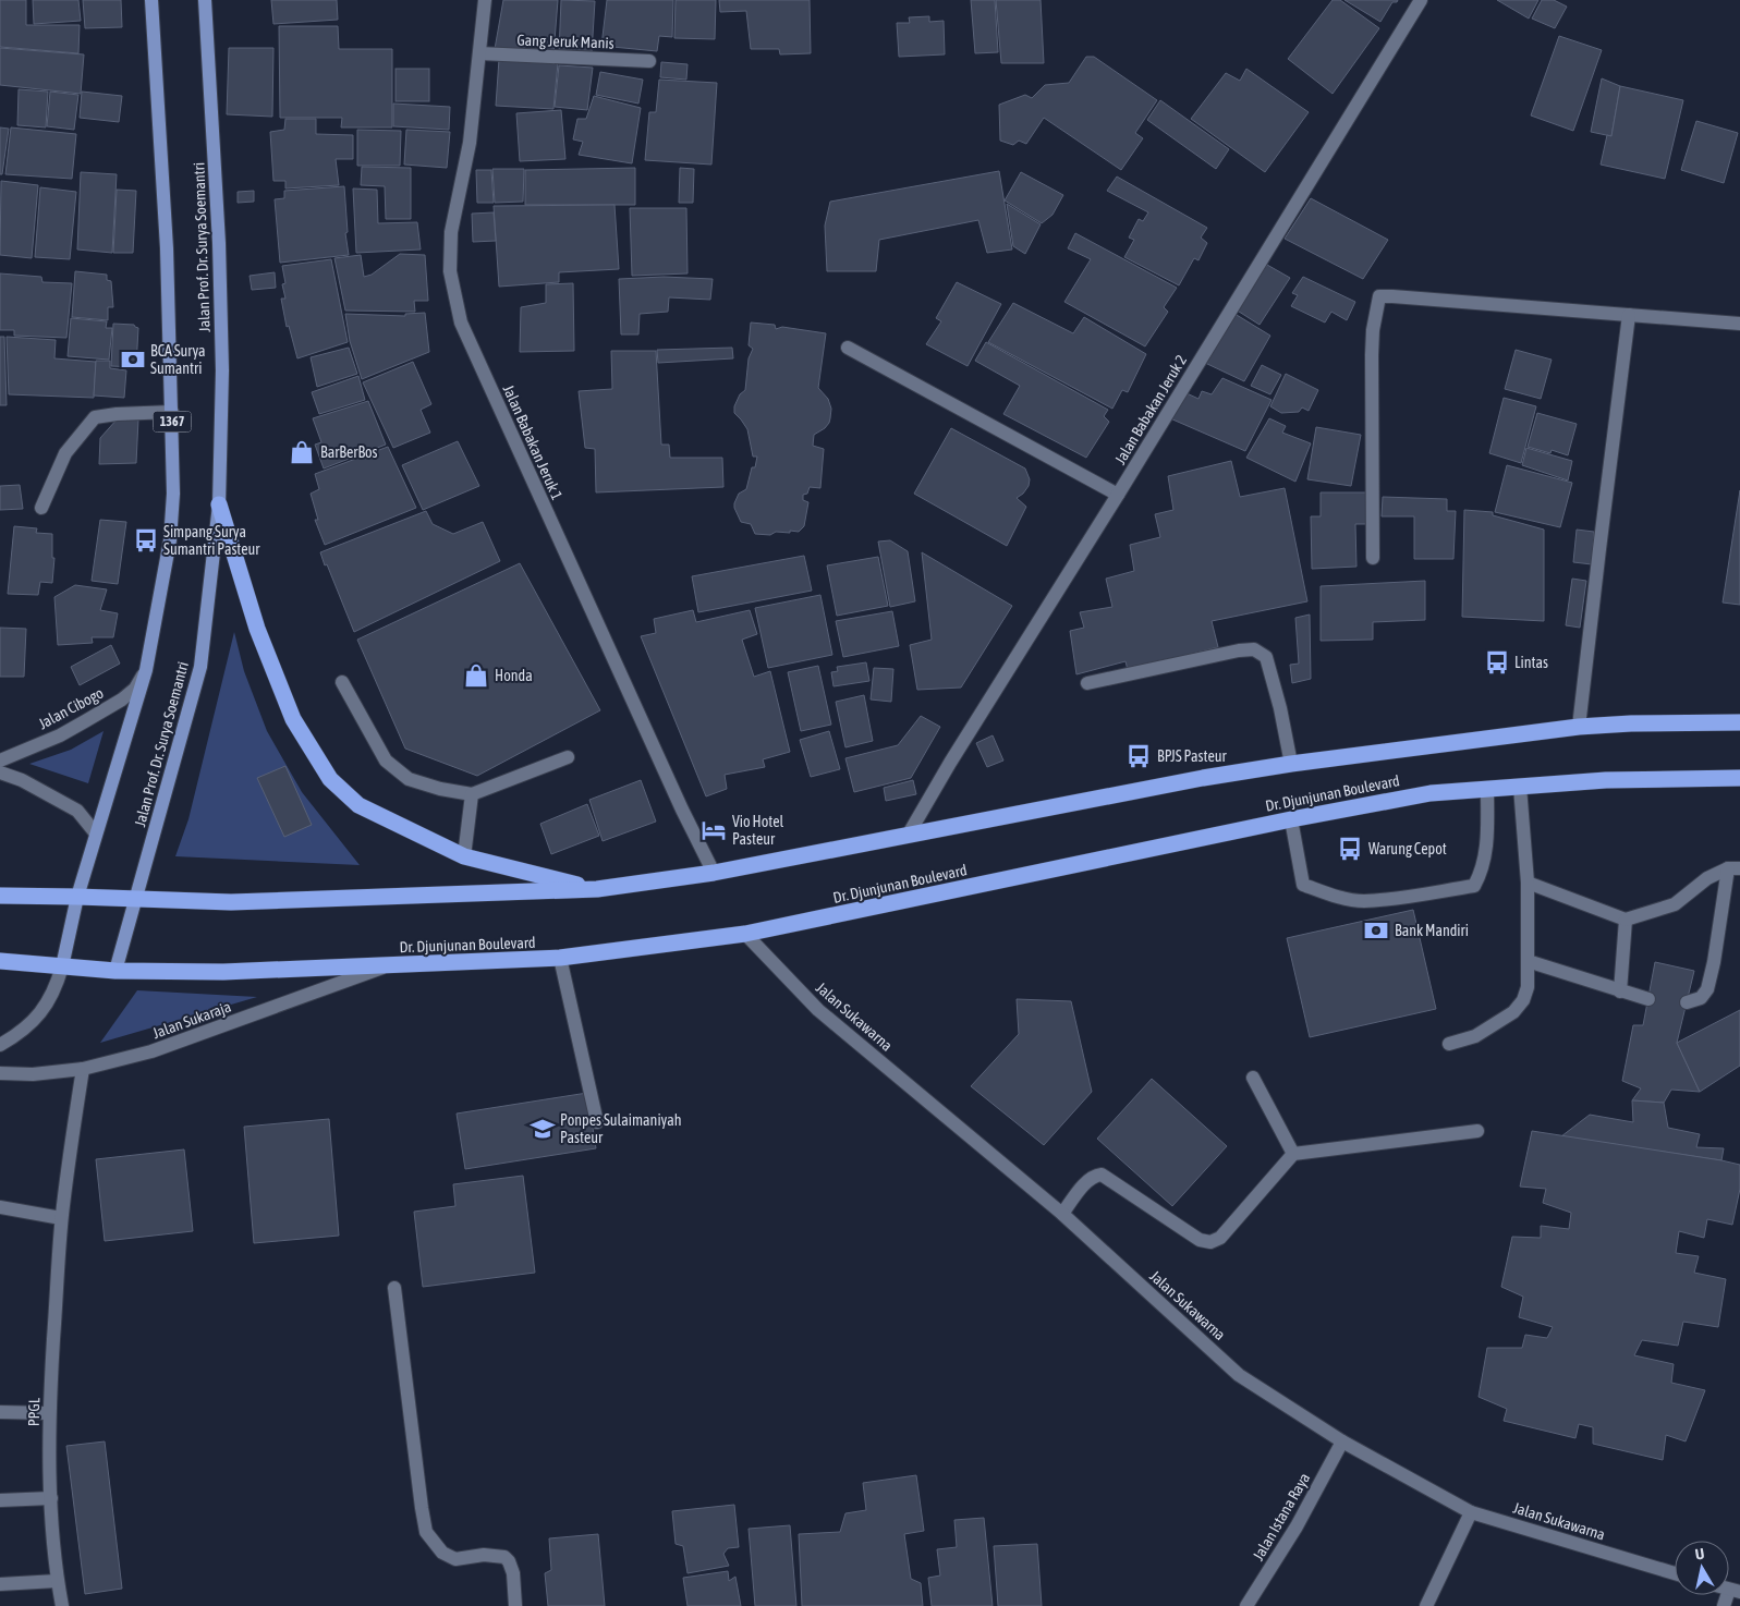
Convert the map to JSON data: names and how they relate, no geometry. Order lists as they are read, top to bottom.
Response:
{
  "streets": {
    "highway": ["Dr. Djunjunan Boulevard"],
    "main road": ["Jalan Prof. Dr. Surya Soemantri", "1367"],
    "street": [
      "Gang Jeruk Manis",
      "Jalan Babakan Jeruk 2",
      "Jalan Babakan Jeruk 1",
      "Jalan Cibogo",
      "Jalan Sukawarna",
      "Jalan Sukaraja",
      "PPGL",
      "Jalan Istana Raya"
    ]
  },
  "crossings": [
    ["Gang Jeruk Manis", "Jalan Babakan Jeruk 1"],
    ["Jalan Prof. Dr. Surya Soemantri", "Dr. Djunjunan Boulevard"],
    ["Jalan Babakan Jeruk 2", "Dr. Djunjunan Boulevard"],
    ["1367", "Jalan Cibogo"],
    ["1367", "Dr. Djunjunan Boulevard"],
    ["Jalan Babakan Jeruk 1", "Dr. Djunjunan Boulevard"],
    ["Dr. Djunjunan Boulevard", "Jalan Sukawarna"],
    ["Dr. Djunjunan Boulevard", "Jalan Sukaraja"],
    ["Jalan Sukawarna", "Jalan Istana Raya"],
    ["Jalan Sukaraja", "PPGL"]
  ],
  "places": {
    "bank": ["BCA Surya Sumantri", "Bank Mandiri"],
    "shop": ["BarBerBos", "Honda"],
    "bus stop": [
      "Simpang Surya Sumantri Pasteur",
      "Lintas",
      "BPJS Pasteur",
      "Warung Cepot"
    ],
    "hotel": ["Vio Hotel Pasteur"],
    "school or university": ["Ponpes Sulaimaniyah Pasteur"]
  },
  "north": "top"
}
